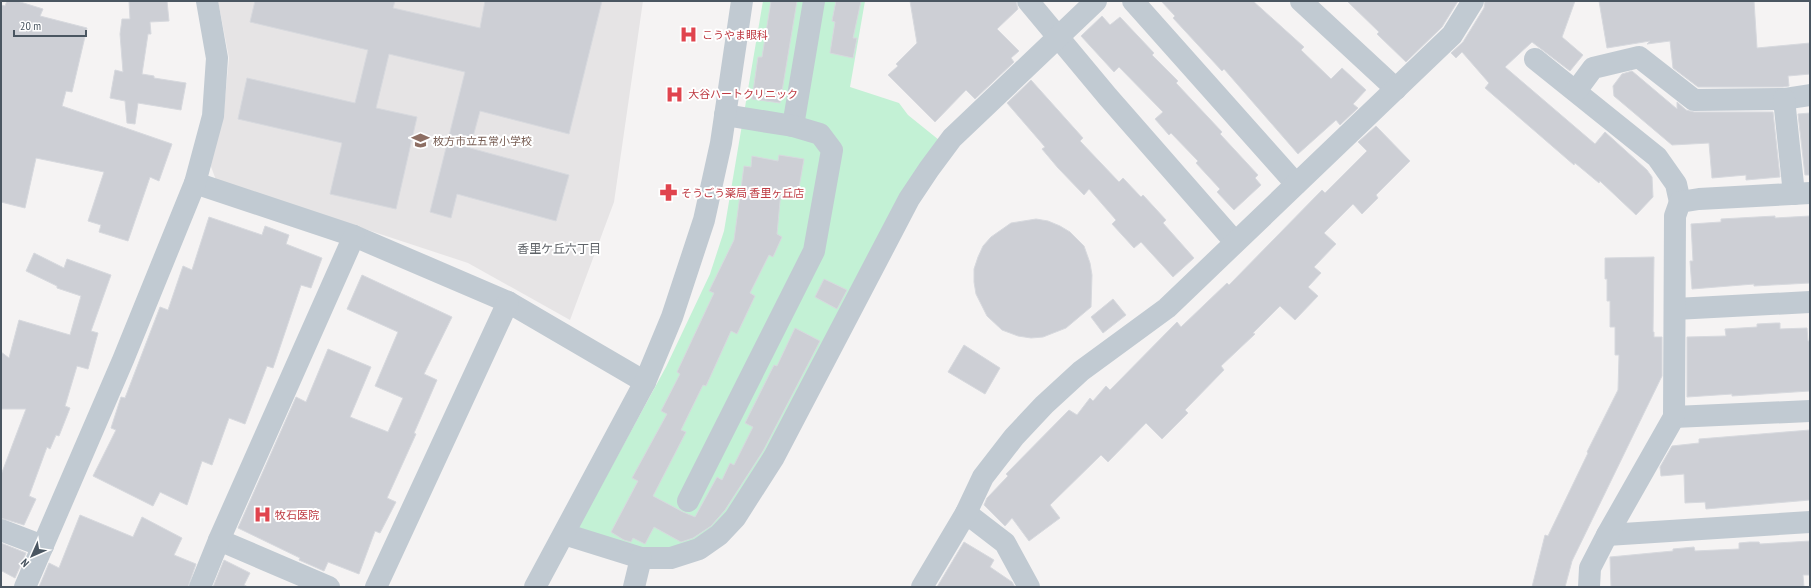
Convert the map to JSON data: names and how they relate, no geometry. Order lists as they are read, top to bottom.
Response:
{
  "districts": ["香里ケ丘六丁目"],
  "places": {
    "hospital": ["こうやま眼科", "大谷ハートクリニック", "牧石医院"],
    "school or university": ["枚方市立五常小学校"],
    "pharmacy": ["そうごう薬局 香里ヶ丘店"]
  },
  "scale_bar": "20 m",
  "north": "bottom left"
}
